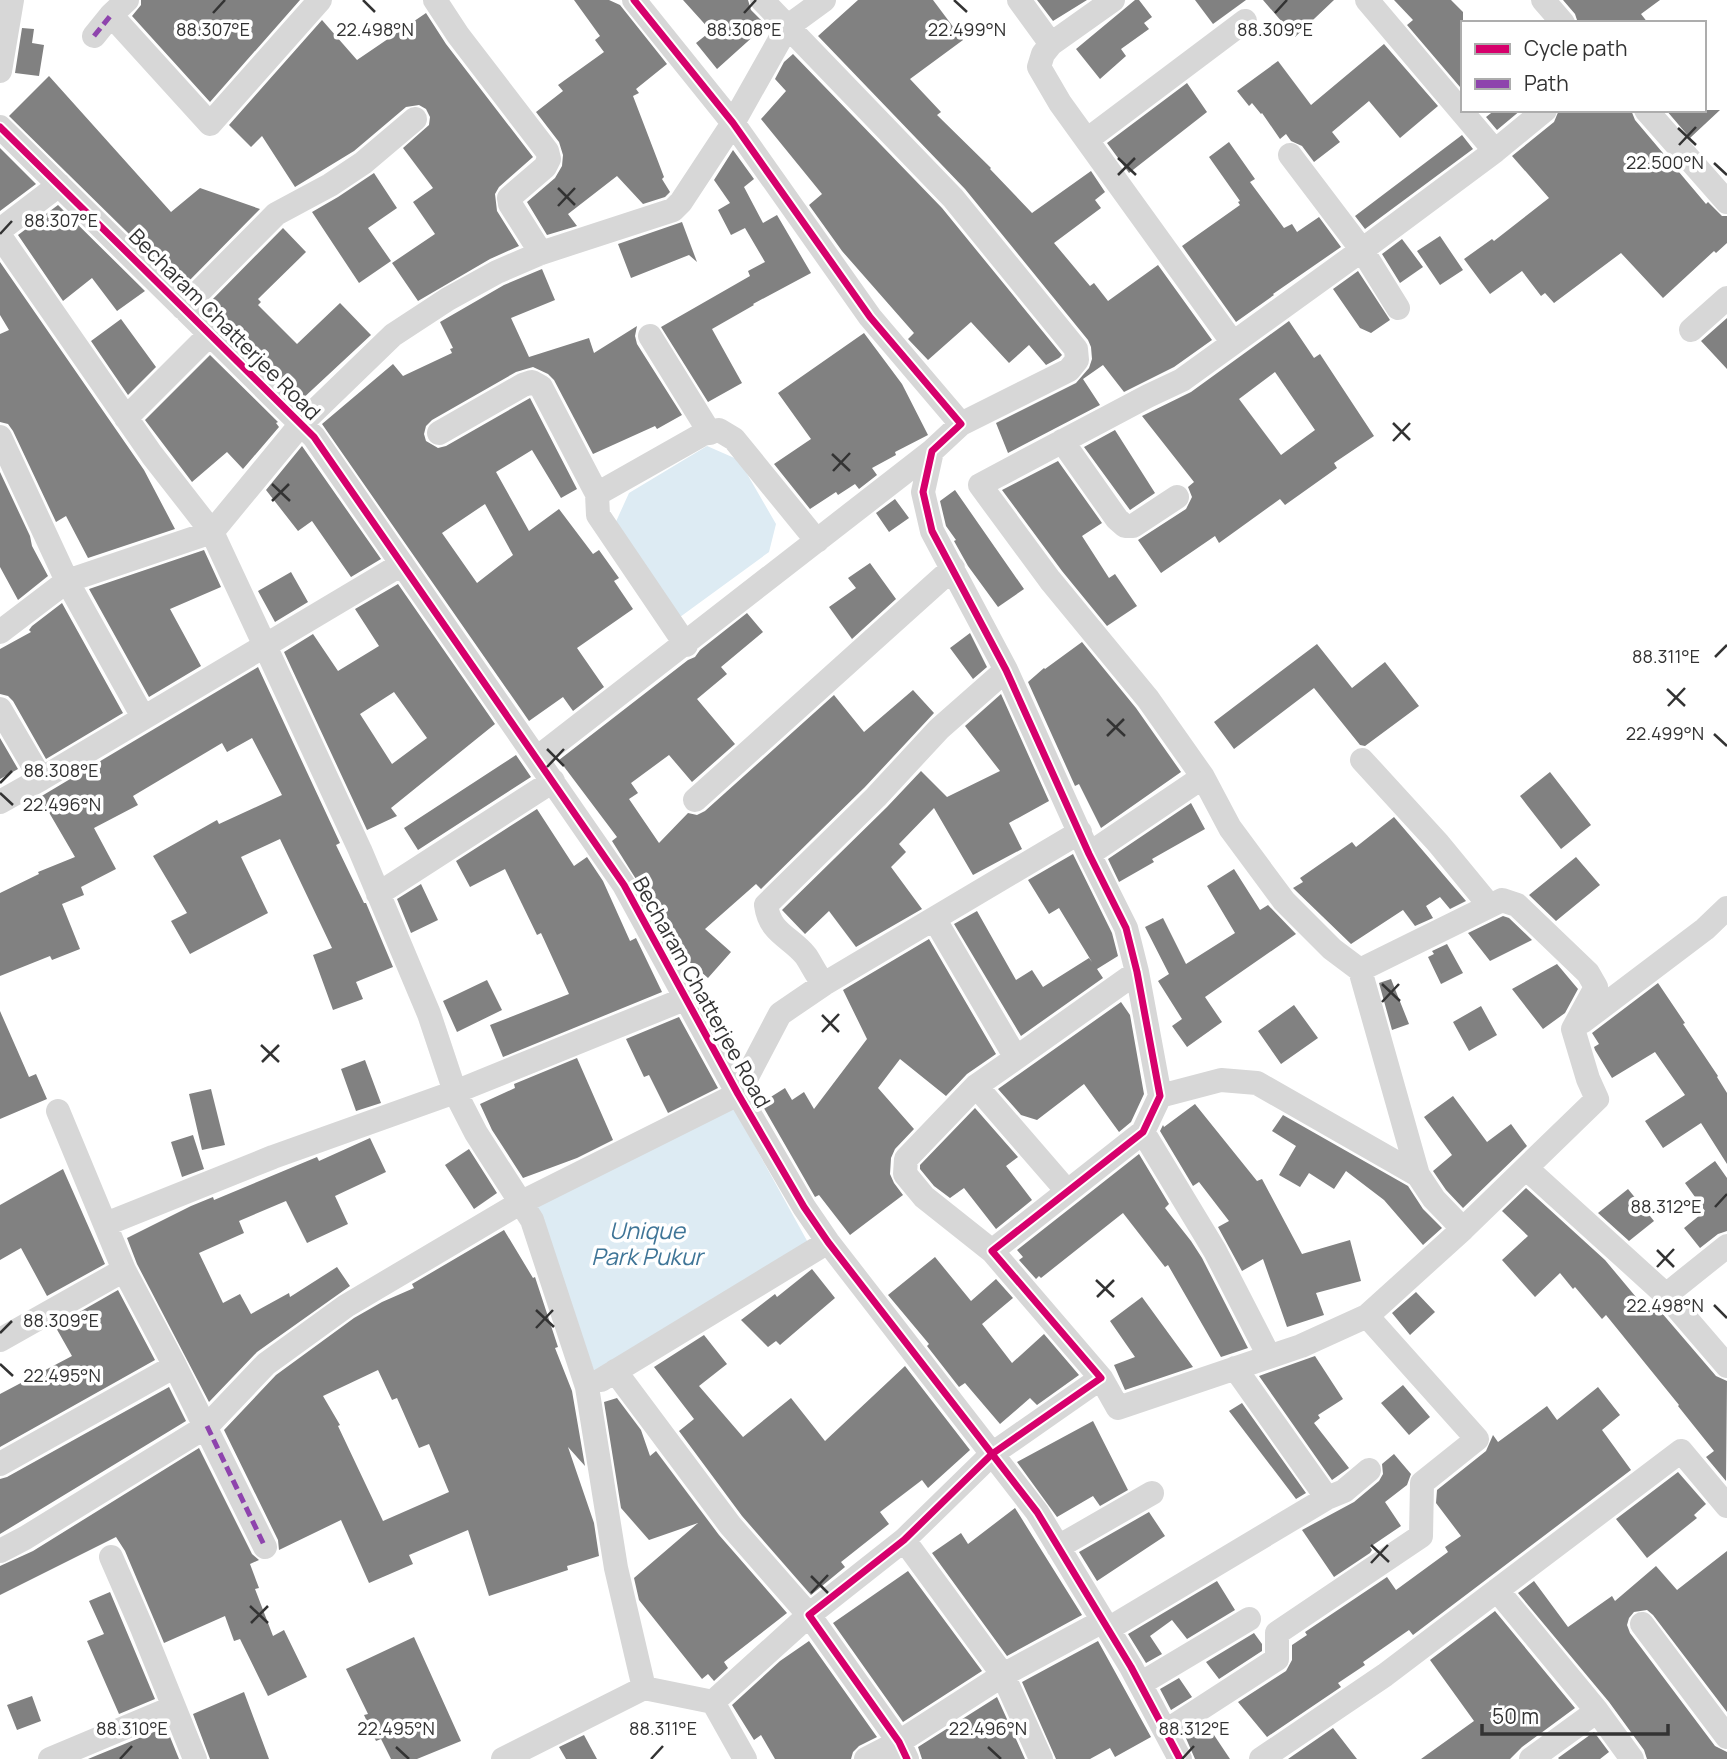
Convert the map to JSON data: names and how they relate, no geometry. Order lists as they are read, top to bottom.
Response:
{
  "streets": {
    "street": ["Becharam Chatterjee Road"]
  },
  "water": ["Unique Park Pukur"],
  "legend": ["Cycle path", "Path"],
  "scale_bar": "50 m",
  "coordinates": [
    "22.498°N",
    "22.499°N",
    "88.307°E",
    "88.308°E",
    "88.309°E",
    "22.500°N",
    "88.311°E",
    "22.496°N",
    "88.312°E",
    "22.495°N",
    "88.310°E"
  ]
}
